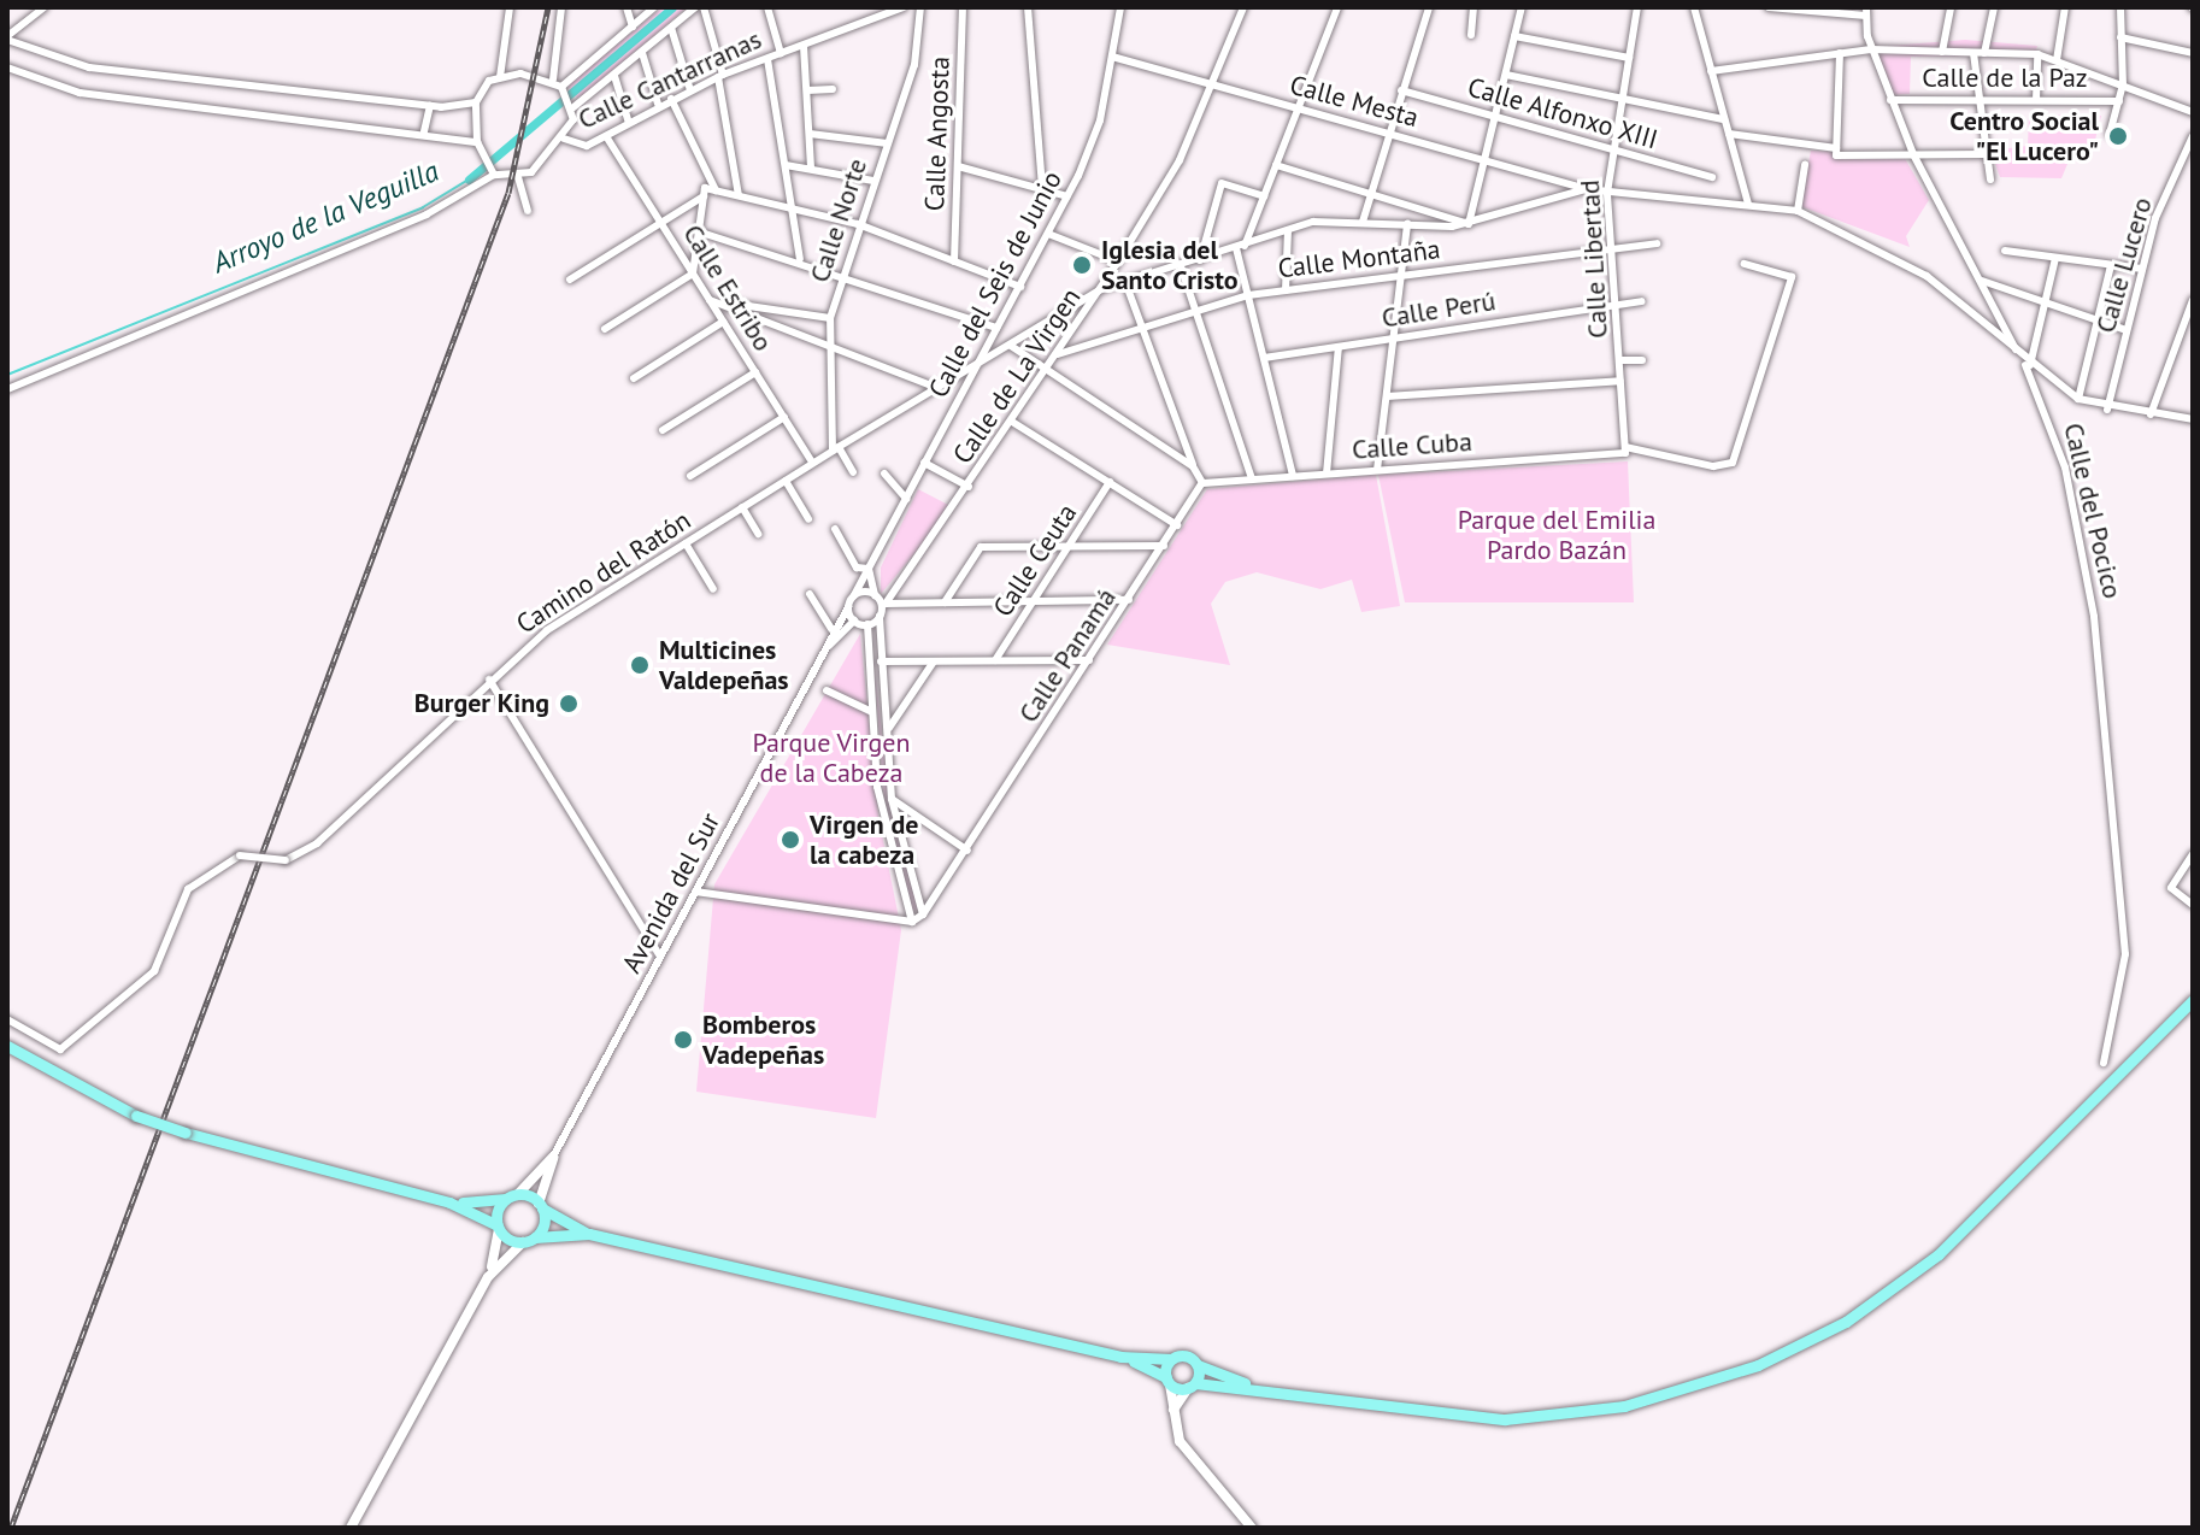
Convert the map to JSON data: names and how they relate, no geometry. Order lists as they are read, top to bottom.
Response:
{
  "streets": {
    "main road": ["Avenida del Sur"],
    "street": [
      "Calle de la Paz",
      "Calle Cantarranas",
      "Calle Mesta",
      "Calle Alfonxo XIII",
      "Calle Angosta",
      "Calle Norte",
      "Calle Montaña",
      "Calle Libertad",
      "Calle Lucero",
      "Calle del Seis de Junio",
      "Calle Estribo",
      "Calle Perú",
      "Calle de La Virgen",
      "Calle Cuba",
      "Calle del Pocico",
      "Calle Ceuta",
      "Camino del Ratón",
      "Calle Panamá"
    ]
  },
  "crossings": [
    ["Calle de la Paz", "Calle del Pocico"],
    ["Calle Cantarranas", "Calle Estribo"],
    ["Calle Mesta", "Calle Alfonxo XIII"],
    ["Calle Mesta", "Calle Libertad"],
    ["Calle Mesta", "Calle Lucero"],
    ["Calle Mesta", "Calle del Seis de Junio"],
    ["Calle Mesta", "Calle de La Virgen"],
    ["Calle Mesta", "Calle del Pocico"],
    ["Calle Alfonxo XIII", "Calle Libertad"],
    ["Calle Norte", "Camino del Ratón"],
    ["Calle Montaña", "Calle Libertad"],
    ["Calle Montaña", "Calle de La Virgen"],
    ["Calle Libertad", "Calle Perú"],
    ["Calle Libertad", "Calle Cuba"],
    ["Calle del Seis de Junio", "Calle de La Virgen"],
    ["Calle del Seis de Junio", "Camino del Ratón"],
    ["Calle del Seis de Junio", "Avenida del Sur"],
    ["Calle Estribo", "Camino del Ratón"],
    ["Calle de La Virgen", "Camino del Ratón"],
    ["Calle de La Virgen", "Avenida del Sur"],
    ["Calle Cuba", "Calle Panamá"]
  ],
  "water": ["Arroyo de la Veguilla"],
  "parks": ["Parque del Emilia Pardo Bazán", "Parque Virgen de la Cabeza"],
  "places": [
    "Centro Social \"El Lucero\"",
    "Iglesia del Santo Cristo",
    "Multicines Valdepeñas",
    "Burger King",
    "Virgen de la cabeza",
    "Bomberos Vadepeñas"
  ]
}
